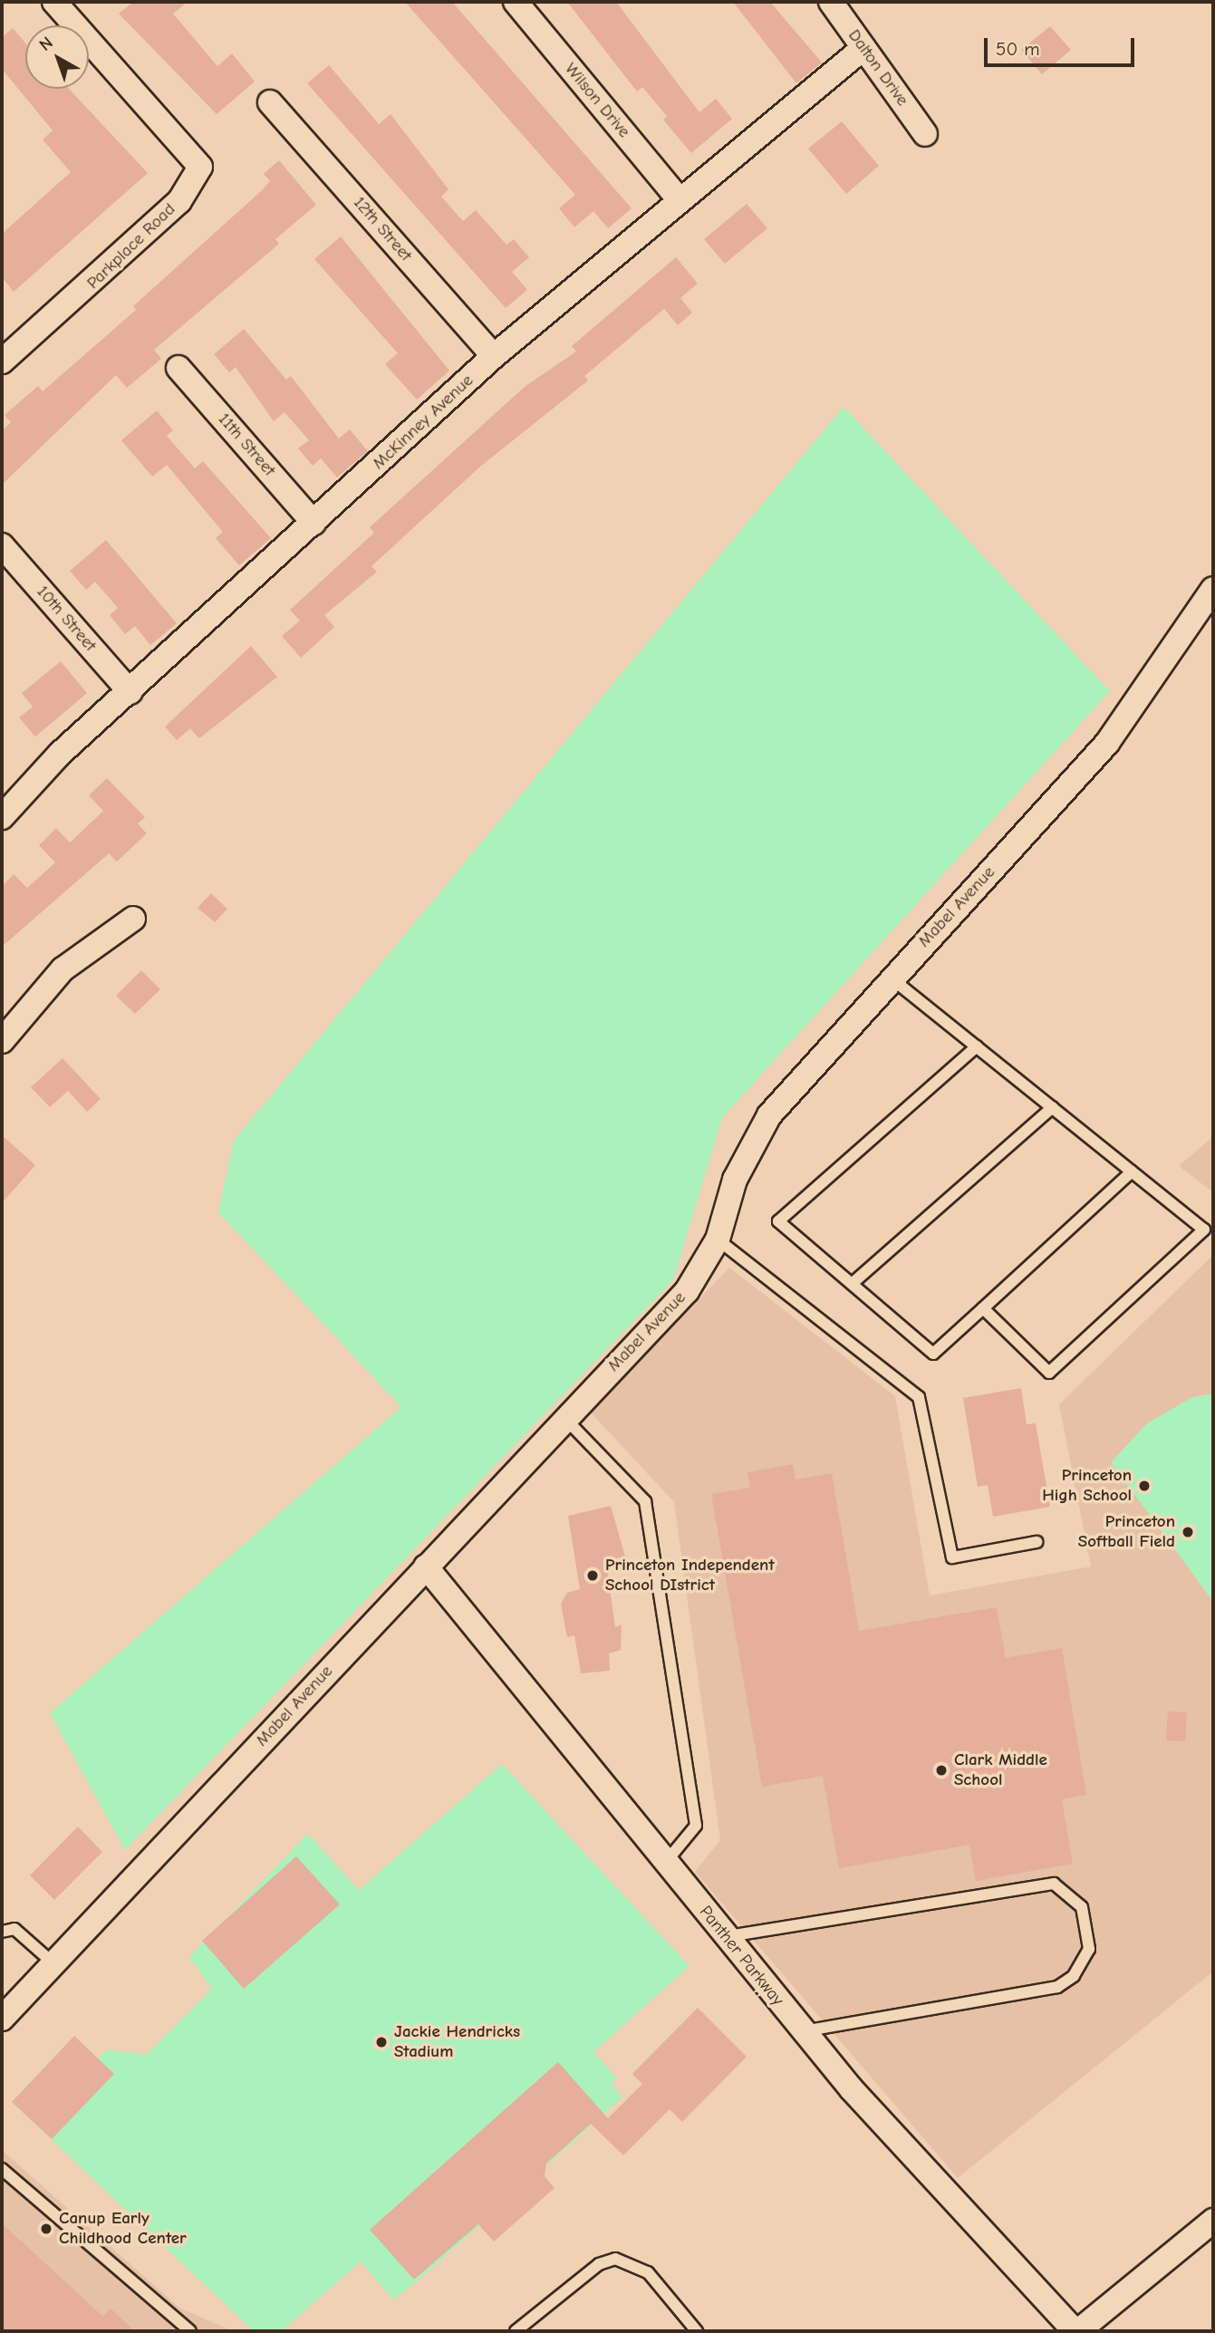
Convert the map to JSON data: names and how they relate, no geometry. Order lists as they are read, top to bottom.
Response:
{
  "streets": {
    "street": [
      "Dalton Drive",
      "Wilson Drive",
      "12th Street",
      "Parkplace Road",
      "McKinney Avenue",
      "11th Street",
      "10th Street",
      "Mabel Avenue",
      "Panther Parkway"
    ]
  },
  "crossings": [
    ["Dalton Drive", "McKinney Avenue"],
    ["Wilson Drive", "McKinney Avenue"],
    ["12th Street", "McKinney Avenue"],
    ["McKinney Avenue", "11th Street"],
    ["McKinney Avenue", "10th Street"],
    ["Mabel Avenue", "Panther Parkway"]
  ],
  "places": [
    "Princeton High School",
    "Princeton Softball Field",
    "Princeton Independent School DIstrict",
    "Clark Middle School",
    "Jackie Hendricks Stadium",
    "Canup Early Childhood Center"
  ],
  "scale_bar": "50 m",
  "north": "top left"
}
